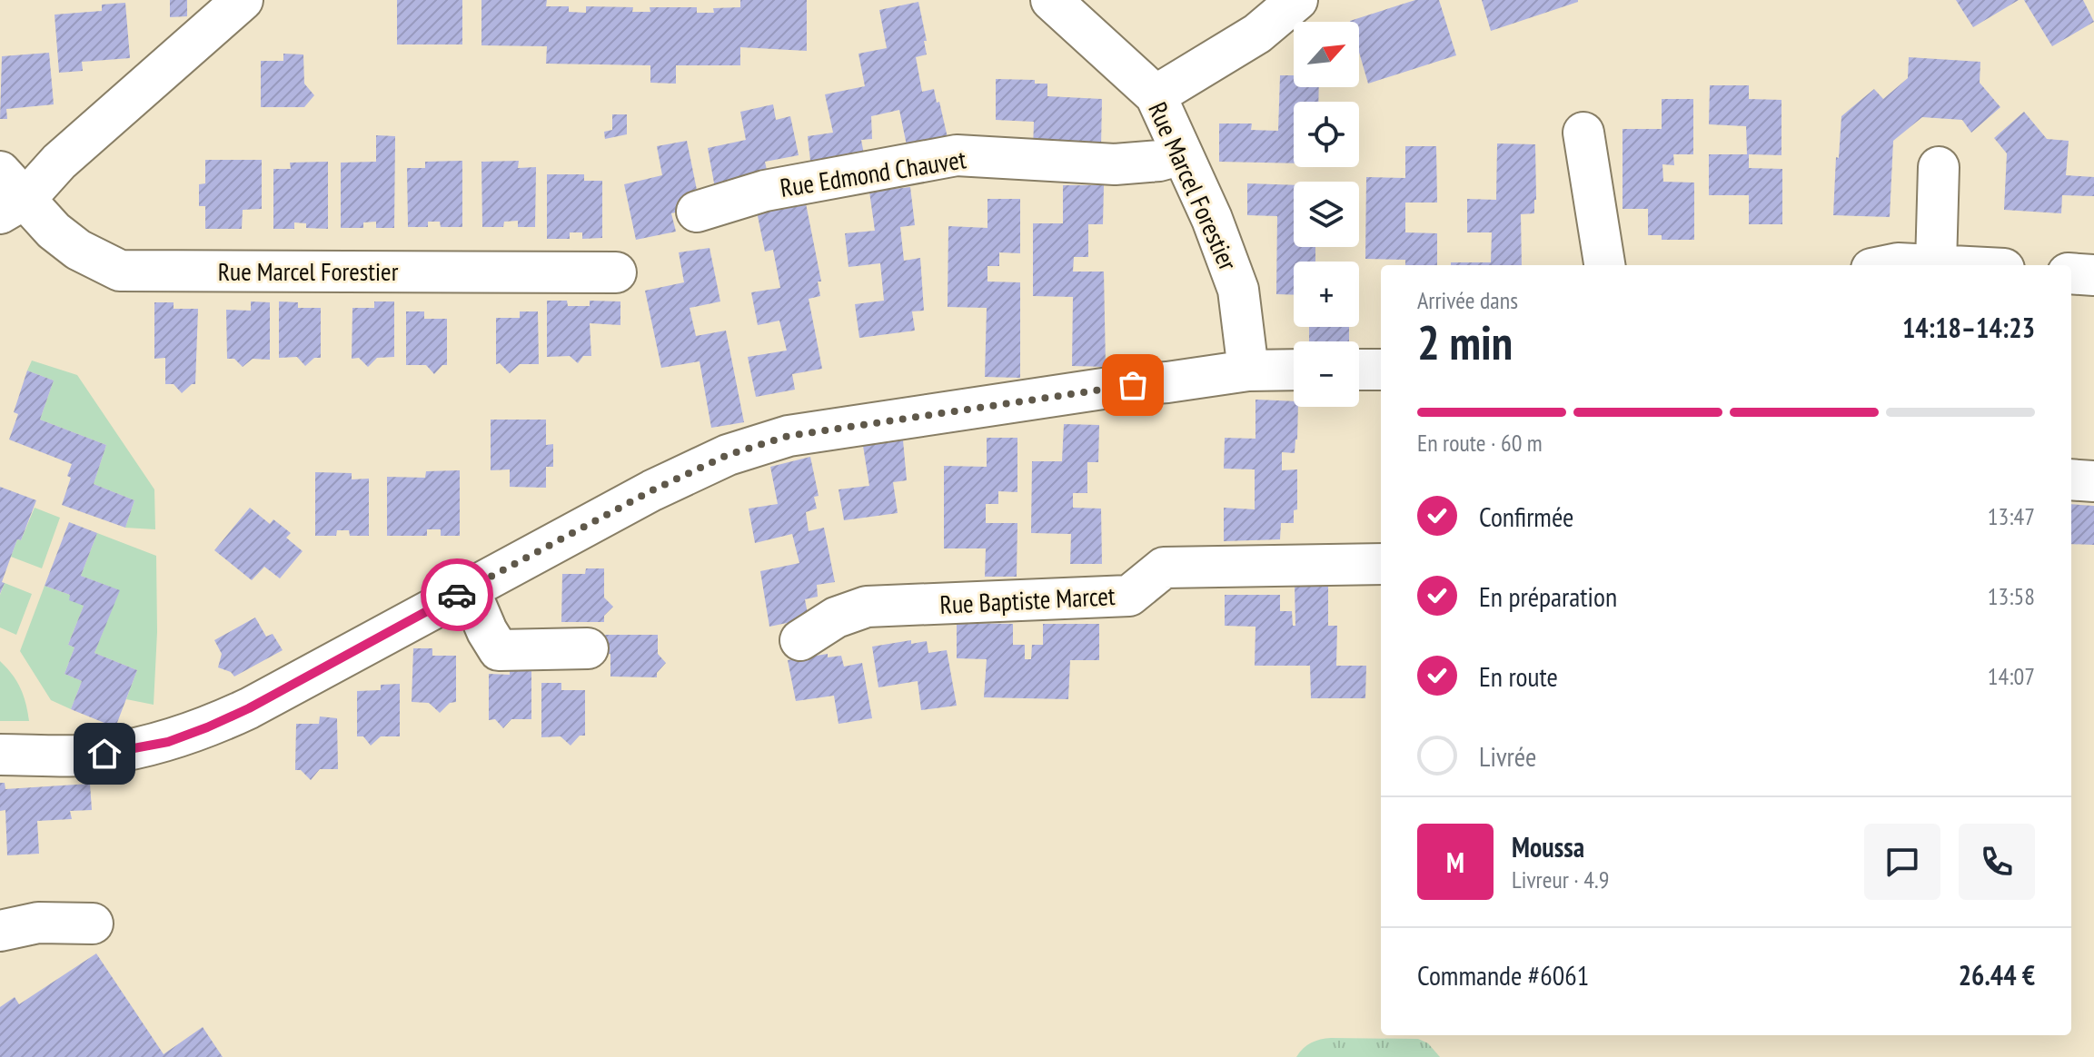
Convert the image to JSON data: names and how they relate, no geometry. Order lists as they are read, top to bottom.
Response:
{
  "streets": {
    "street": ["Rue Edmond Chauvet", "Rue Marcel Forestier", "Rue Baptiste Marcet"]
  },
  "crossings": [
    ["Rue Edmond Chauvet", "Rue Marcel Forestier"]
  ],
  "north": "top right",
  "page": {
    "map_buttons": ["+", "−"],
    "heading": ["2 min", "Arrivée dans", "14:18–14:23"],
    "panel": [
      "Moussa",
      "Livreur · 4.9",
      "Commande #6061",
      "26.44 €"
    ],
    "bar": "En route · 60 m",
    "list": [
      ["Confirmée", "13:47"],
      ["En préparation", "13:58"],
      ["En route", "14:07"],
      "Livrée"
    ],
    "round": "M"
  }
}
